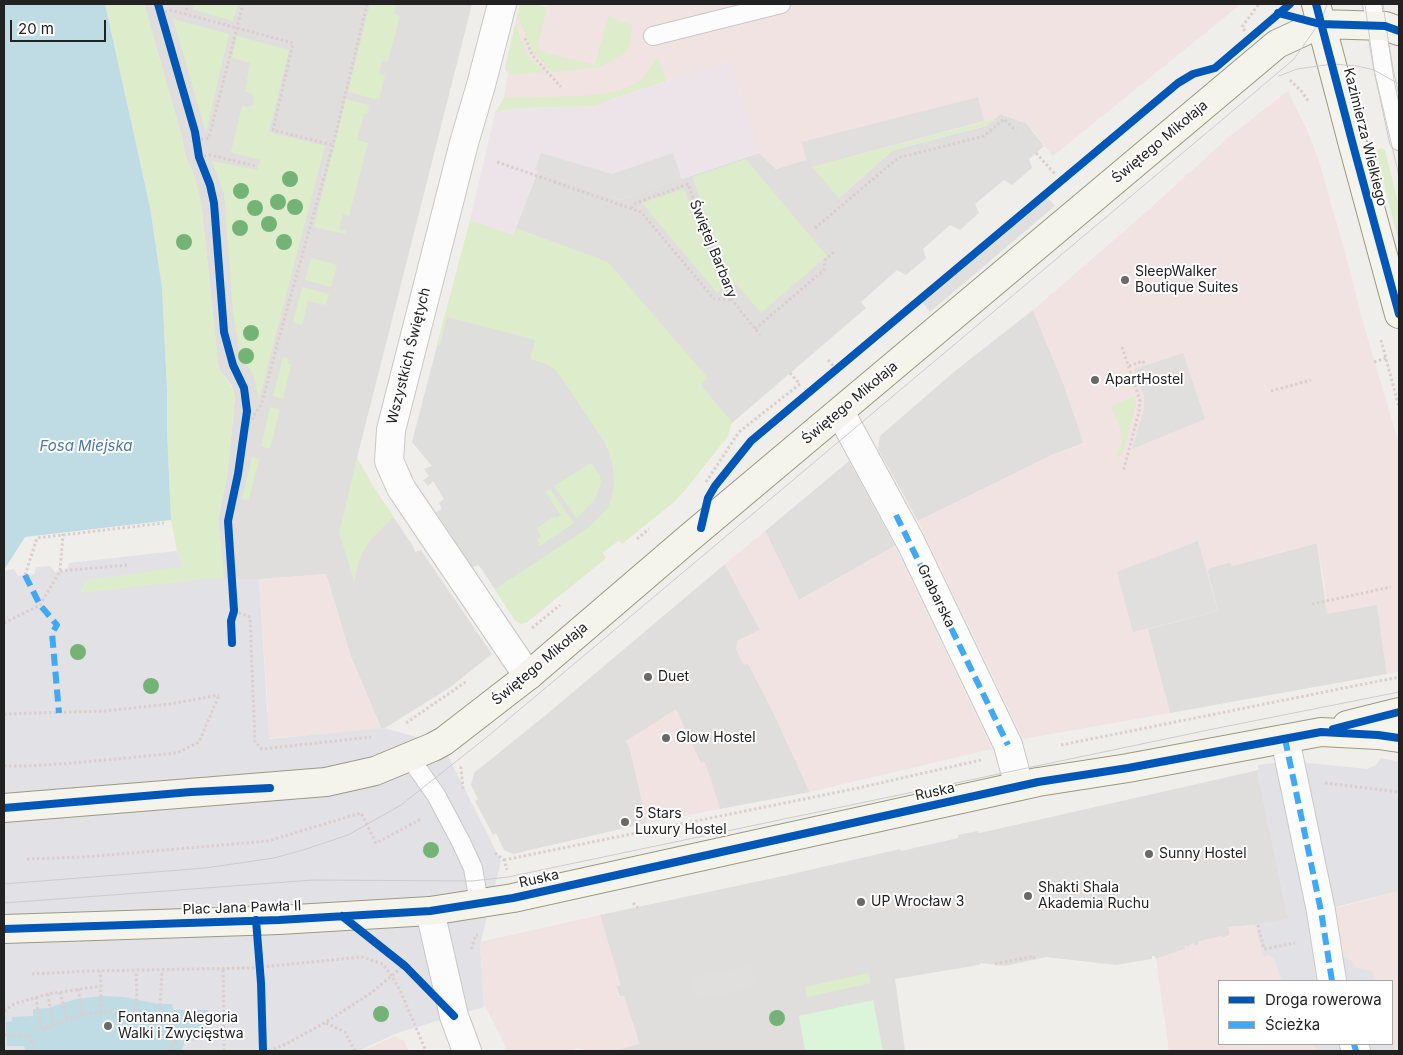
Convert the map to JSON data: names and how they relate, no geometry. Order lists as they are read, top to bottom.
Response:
{
  "streets": {
    "main road": [
      "Kazimierza Wielkiego",
      "Świętego Mikołaja",
      "Ruska",
      "Plac Jana Pawła II"
    ],
    "street": ["Wszystkich Świętych", "Grabarska"],
    "path": ["Świętej Barbary"]
  },
  "crossings": [
    ["Kazimierza Wielkiego", "Świętego Mikołaja"],
    ["Świętego Mikołaja", "Wszystkich Świętych"],
    ["Świętego Mikołaja", "Grabarska"],
    ["Grabarska", "Ruska"],
    ["Ruska", "Plac Jana Pawła II"]
  ],
  "water": ["Fosa Miejska"],
  "places": [
    "SleepWalker Boutique Suites",
    "ApartHostel",
    "Duet",
    "Glow Hostel",
    "5 Stars Luxury Hostel",
    "Sunny Hostel",
    "Shakti Shala Akademia Ruchu",
    "UP Wrocław 3",
    "Fontanna Alegoria Walki i Zwycięstwa"
  ],
  "legend": ["Droga rowerowa", "Ścieżka"],
  "scale_bar": "20 m"
}
